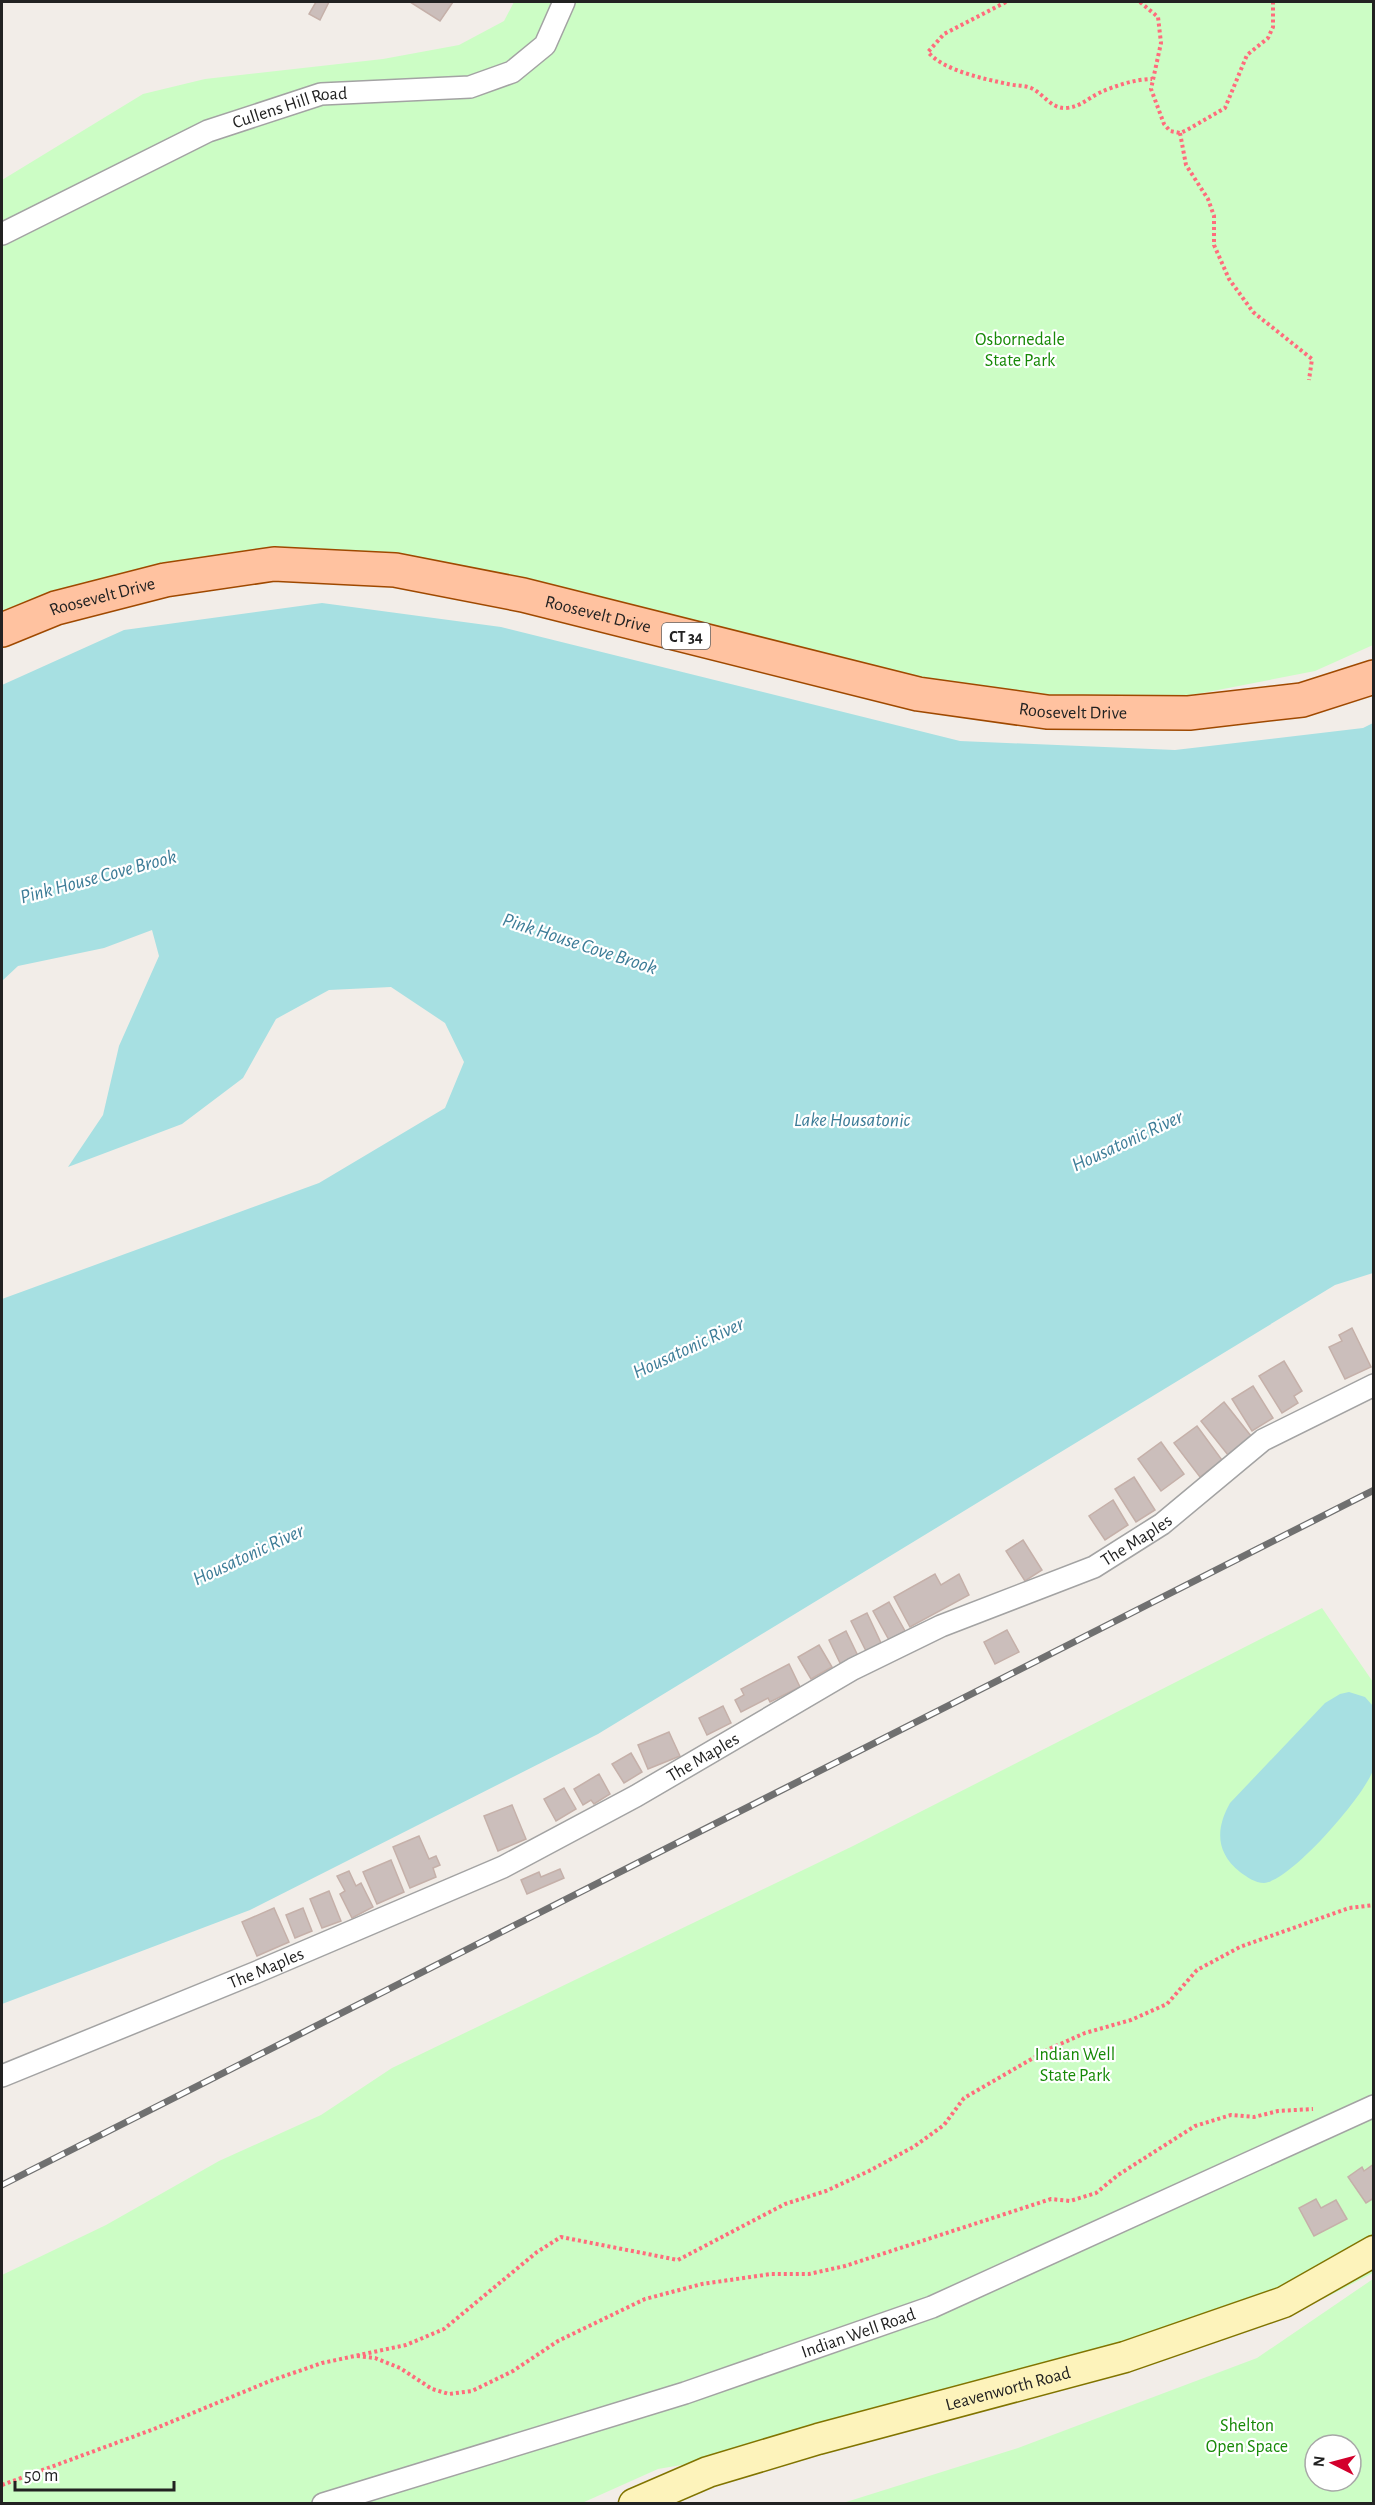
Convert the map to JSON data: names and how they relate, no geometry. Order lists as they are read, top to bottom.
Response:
{
  "streets": {
    "main road": ["Roosevelt Drive", "CT 34", "Leavenworth Road"],
    "street": ["Cullens Hill Road", "The Maples", "Indian Well Road"]
  },
  "water": ["Pink House Cove Brook", "Lake Housatonic", "Housatonic River"],
  "parks": ["Osbornedale State Park", "Indian Well State Park", "Shelton Open Space"],
  "scale_bar": "50 m",
  "north": "left"
}
